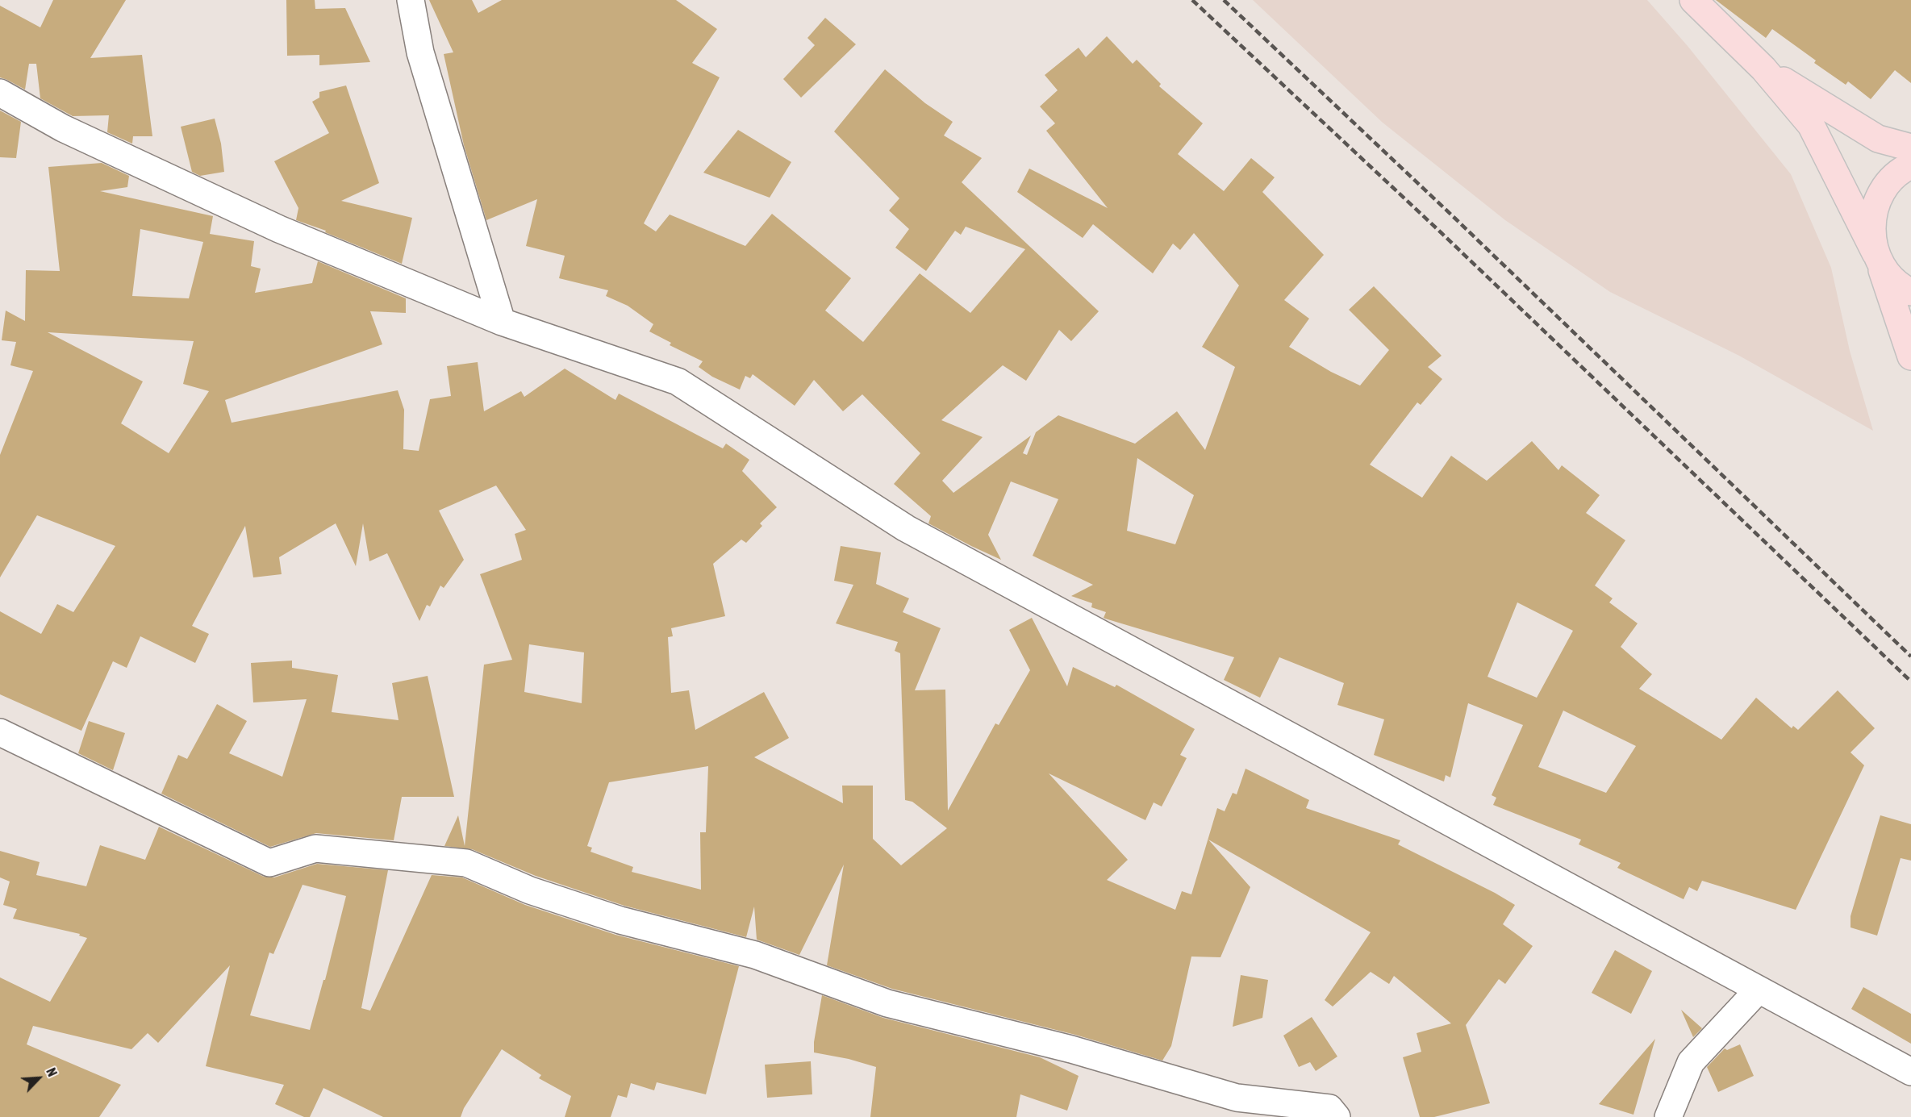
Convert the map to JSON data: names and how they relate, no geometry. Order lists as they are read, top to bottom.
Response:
{
  "north": "top right"
}
